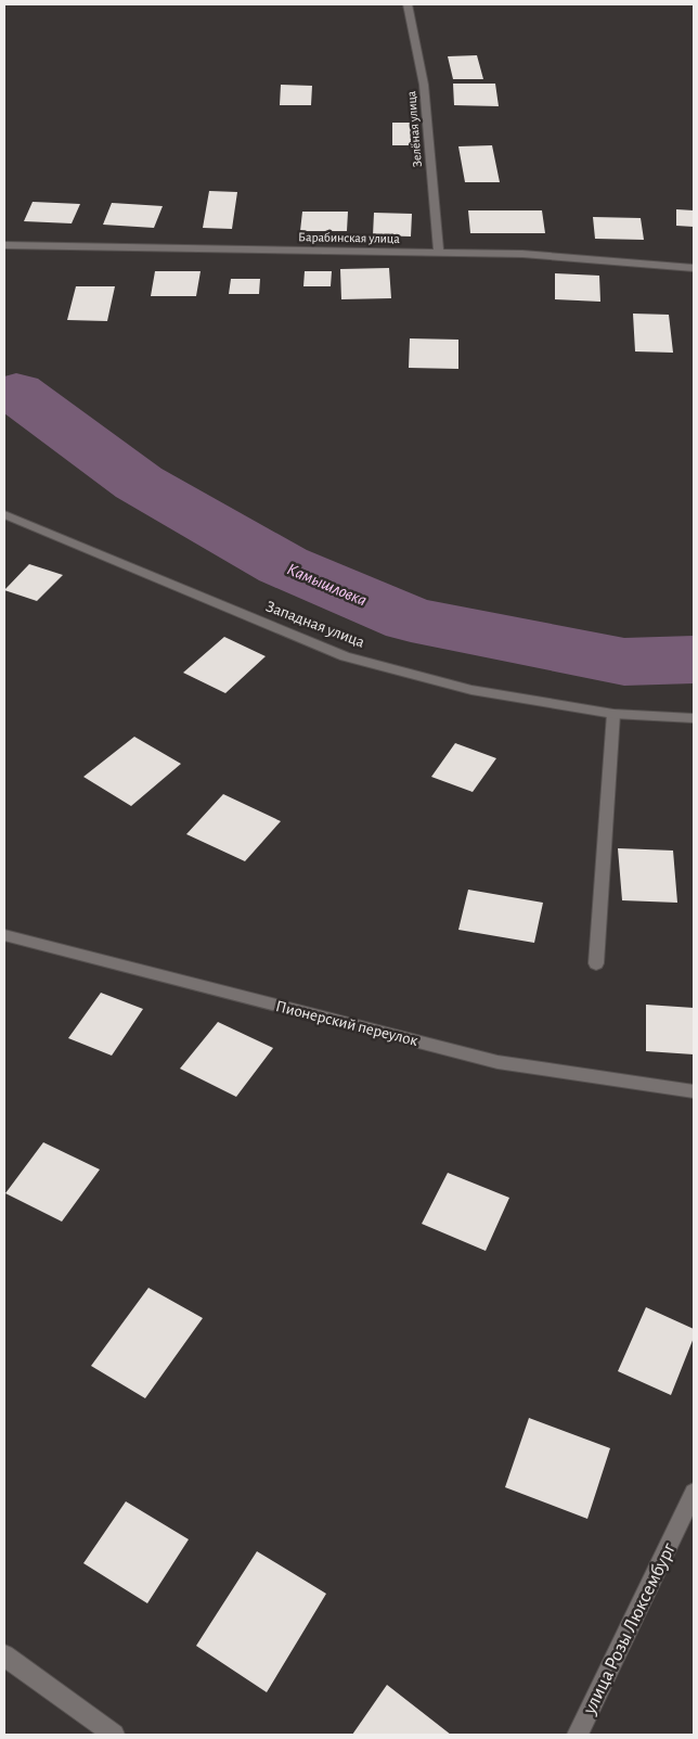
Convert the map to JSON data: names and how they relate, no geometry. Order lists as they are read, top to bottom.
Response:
{
  "streets": {
    "street": [
      "Зелёная улица",
      "Барабинская улица",
      "Западная улица",
      "Пионерский переулок",
      "улица Розы Люксембург"
    ]
  },
  "crossings": [
    ["Зелёная улица", "Барабинская улица"]
  ],
  "water": ["Камышловка"]
}
